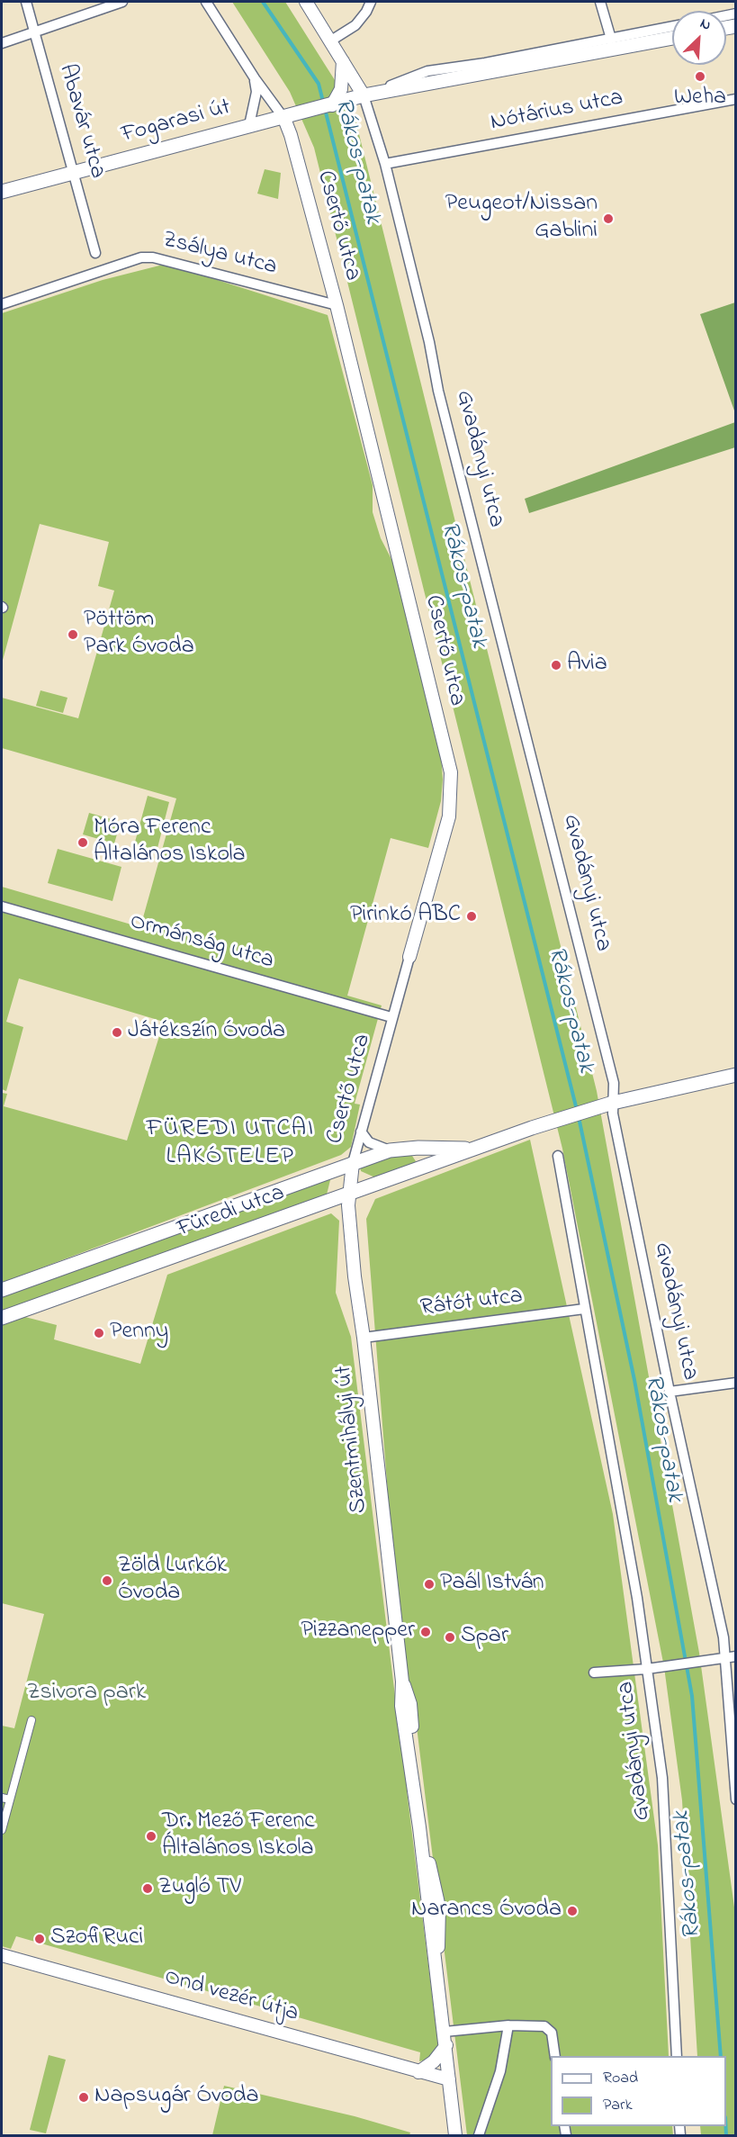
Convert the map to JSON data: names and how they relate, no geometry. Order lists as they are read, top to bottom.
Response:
{
  "streets": {
    "main road": ["Fogarasi út", "Füredi utca"],
    "street": [
      "Nótárius utca",
      "Abavár utca",
      "Csertő utca",
      "Zsálya utca",
      "Gvadányi utca",
      "Ormánság utca",
      "Rátót utca",
      "Szentmihályi út",
      "Ond vezér útja"
    ]
  },
  "crossings": [
    ["Nótárius utca", "Gvadányi utca"],
    ["Abavár utca", "Fogarasi út"],
    ["Fogarasi út", "Csertő utca"],
    ["Fogarasi út", "Gvadányi utca"],
    ["Csertő utca", "Zsálya utca"],
    ["Csertő utca", "Ormánság utca"],
    ["Csertő utca", "Füredi utca"],
    ["Csertő utca", "Szentmihályi út"],
    ["Gvadányi utca", "Füredi utca"],
    ["Gvadányi utca", "Rátót utca"],
    ["Füredi utca", "Szentmihályi út"],
    ["Rátót utca", "Szentmihályi út"],
    ["Szentmihályi út", "Ond vezér útja"]
  ],
  "districts": ["FÜREDI UTCAI LAKÓTELEP"],
  "water": ["Rákos-patak"],
  "parks": ["Zsivora park"],
  "places": [
    "Weha",
    "Peugeot/Nissan Gablini",
    "Pöttöm Park Óvoda",
    "Avia",
    "Móra Ferenc Általános Iskola",
    "Pirinkó ABC",
    "Játékszín Óvoda",
    "Penny",
    "Zöld Lurkók Óvoda",
    "Paál István",
    "Pizzanepper",
    "Spar",
    "Dr. Mező Ferenc Általános Iskola",
    "Zugló TV",
    "Narancs Óvoda",
    "SzofiRuci",
    "Napsugár Óvoda"
  ],
  "legend": ["Road", "Park"],
  "north": "top right"
}
